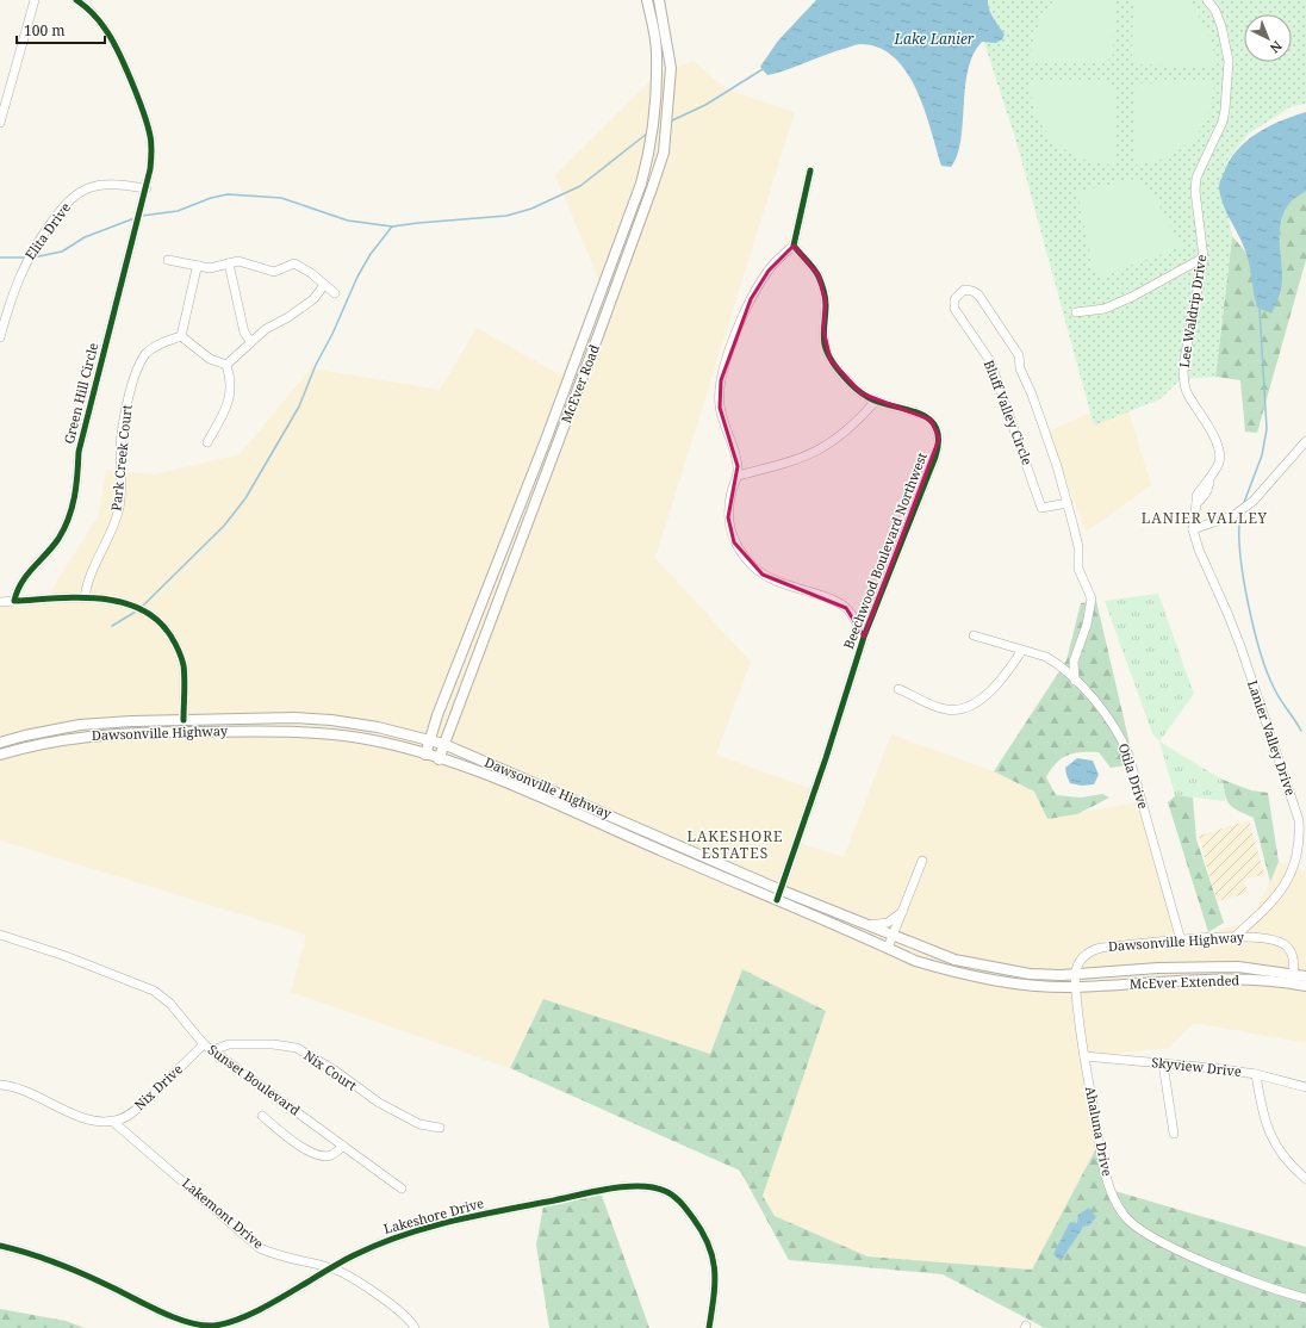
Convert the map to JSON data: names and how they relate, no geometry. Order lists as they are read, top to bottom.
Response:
{
  "streets": {
    "main road": ["McEver Road", "Dawsonville Highway", "McEver Extended"],
    "street": [
      "Elita Drive",
      "Lee Waldrip Drive",
      "Green Hill Circle",
      "Bluff Valley Circle",
      "Park Creek Court",
      "Beechwood Boulevard Northwest",
      "Lanier Valley Drive",
      "Otila Drive",
      "Skyview Drive",
      "Nix Court",
      "Sunset Boulevard",
      "Nix Drive",
      "Ahaluna Drive",
      "Lakemont Drive",
      "Lakeshore Drive"
    ]
  },
  "crossings": [
    ["Elita Drive", "Green Hill Circle"],
    ["Lee Waldrip Drive", "Lanier Valley Drive"],
    ["McEver Road", "Dawsonville Highway"],
    ["Bluff Valley Circle", "Otila Drive"],
    ["Beechwood Boulevard Northwest", "Dawsonville Highway"],
    ["Dawsonville Highway", "Lanier Valley Drive"],
    ["Dawsonville Highway", "Otila Drive"],
    ["Dawsonville Highway", "McEver Extended"],
    ["Dawsonville Highway", "Ahaluna Drive"],
    ["McEver Extended", "Ahaluna Drive"],
    ["Skyview Drive", "Ahaluna Drive"],
    ["Nix Court", "Sunset Boulevard"],
    ["Sunset Boulevard", "Nix Drive"],
    ["Nix Drive", "Lakemont Drive"],
    ["Lakemont Drive", "Lakeshore Drive"]
  ],
  "districts": ["LANIER VALLEY", "LAKESHORE ESTATES"],
  "water": ["Lake Lanier"],
  "scale_bar": "100 m",
  "north": "bottom right"
}
